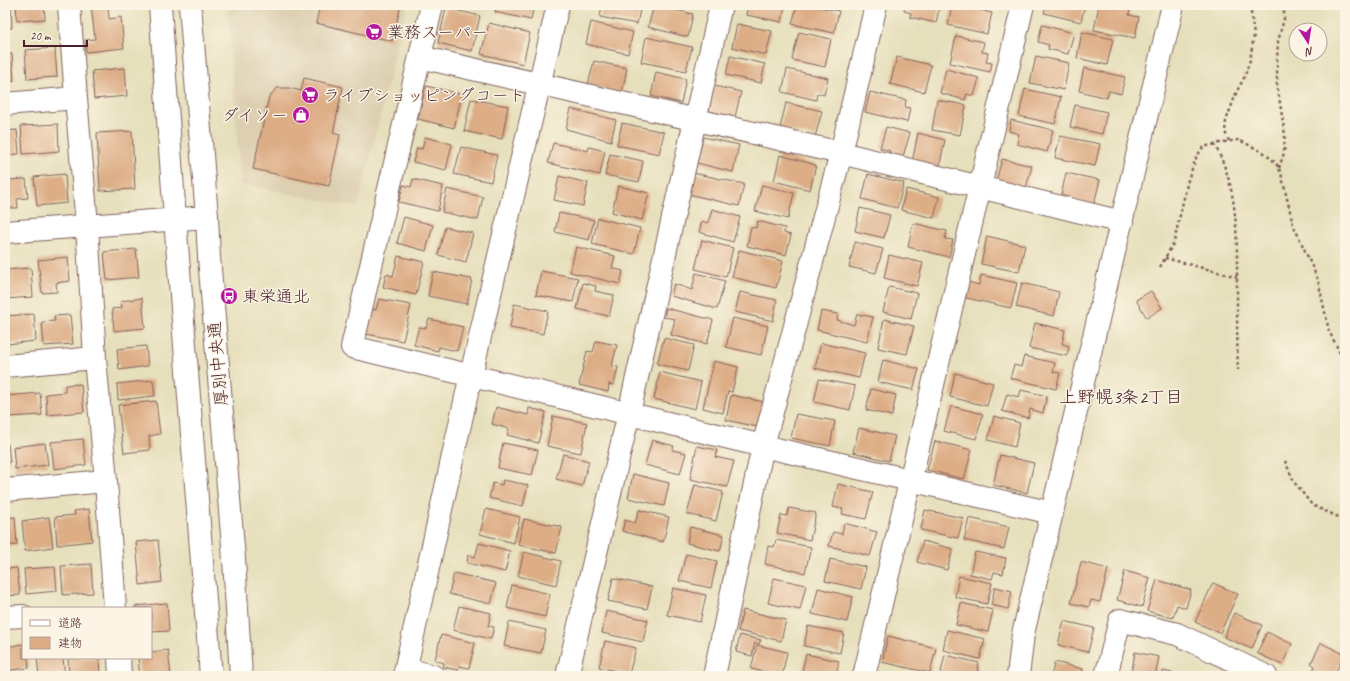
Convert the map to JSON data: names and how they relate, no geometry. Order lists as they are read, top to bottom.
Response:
{
  "streets": {
    "street": ["厚別中央通"]
  },
  "districts": ["上野幌3条2丁目"],
  "places": {
    "supermarket": ["業務スーパー", "ライブショッピングコート"],
    "shop": ["ダイソー"],
    "bus stop": ["東栄通北"]
  },
  "legend": ["道路", "建物"],
  "scale_bar": "20 m",
  "north": "bottom"
}
